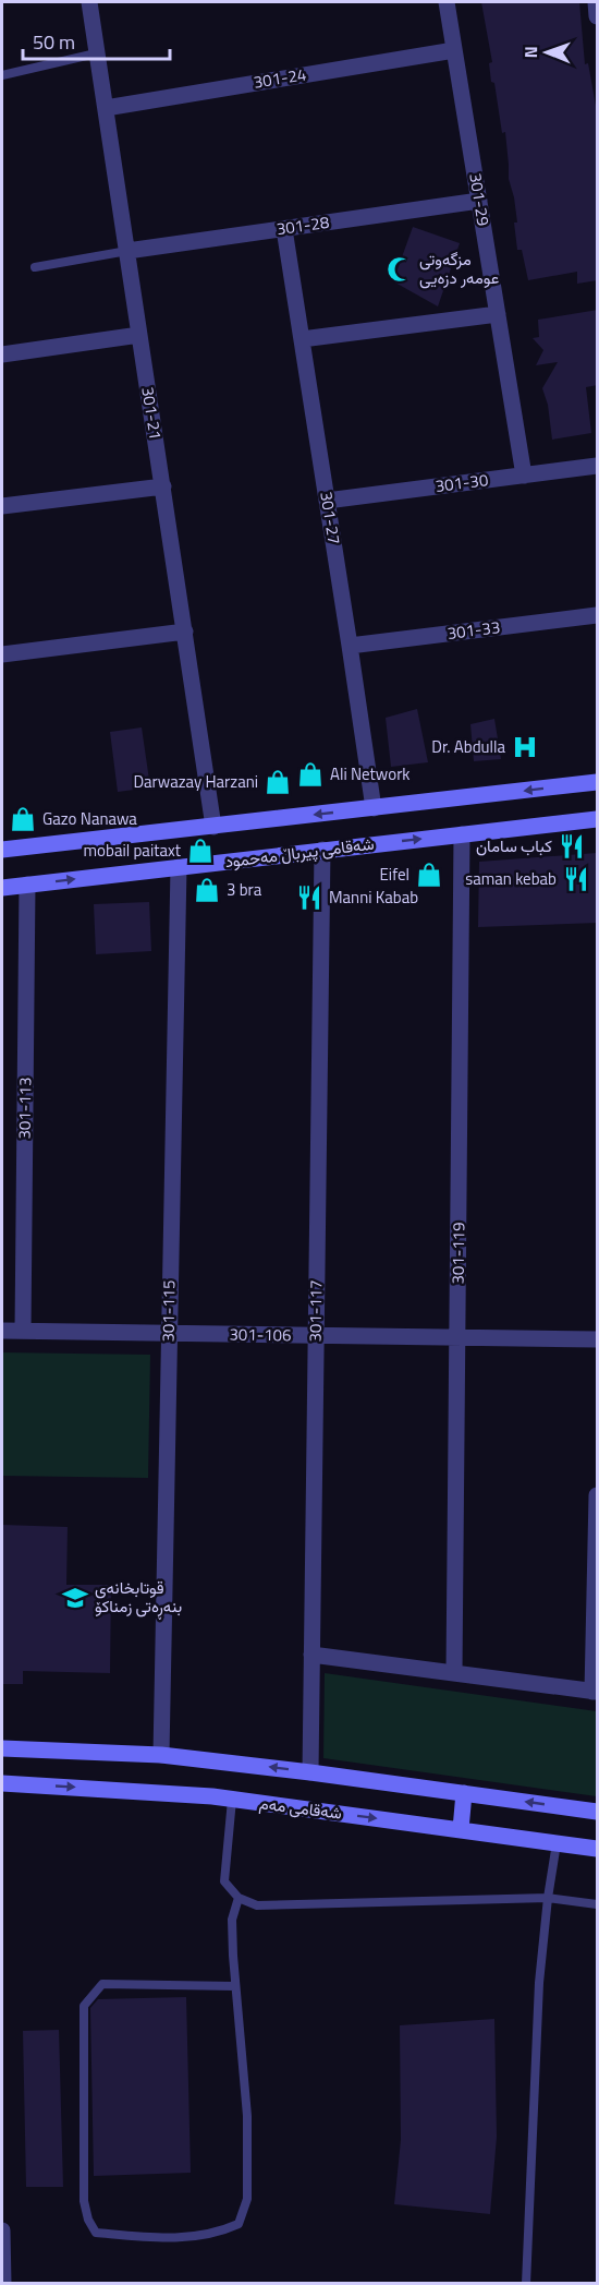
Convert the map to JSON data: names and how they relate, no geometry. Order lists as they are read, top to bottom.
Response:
{
  "streets": {
    "street": [
      "301-24",
      "301-29",
      "301-28",
      "301-21",
      "301-30",
      "301-27",
      "301-33",
      "شەقامی پیرباڵ مەحمود",
      "301-113",
      "301-119",
      "301-115",
      "301-117",
      "301-106",
      "شەقامی مەم"
    ]
  },
  "crossings": [
    ["301-24", "301-29"],
    ["301-24", "301-21"],
    ["301-29", "301-28"],
    ["301-29", "301-30"],
    ["301-28", "301-21"],
    ["301-28", "301-27"],
    ["301-30", "301-27"],
    ["301-27", "301-33"],
    ["شەقامی پیرباڵ مەحمود", "301-113"],
    ["شەقامی پیرباڵ مەحمود", "301-119"],
    ["شەقامی پیرباڵ مەحمود", "301-115"],
    ["شەقامی پیرباڵ مەحمود", "301-117"],
    ["301-113", "301-106"],
    ["301-119", "301-106"],
    ["301-115", "301-106"],
    ["301-117", "301-106"]
  ],
  "places": {
    "mosque": ["مزگەوتی عومەر دزەیی"],
    "hospital": ["Dr. Abdulla"],
    "shop": [
      "Ali Network",
      "Darwazay Harzani",
      "Gazo Nanawa",
      "mobail paitaxt",
      "Eifel",
      "3 bra"
    ],
    "restaurant": ["کباب سامان", "saman kebab", "Manni Kabab"],
    "school or university": ["قوتابخانەی بنەڕەتی زمناکۆ"]
  },
  "scale_bar": "50 m",
  "north": "left"
}
